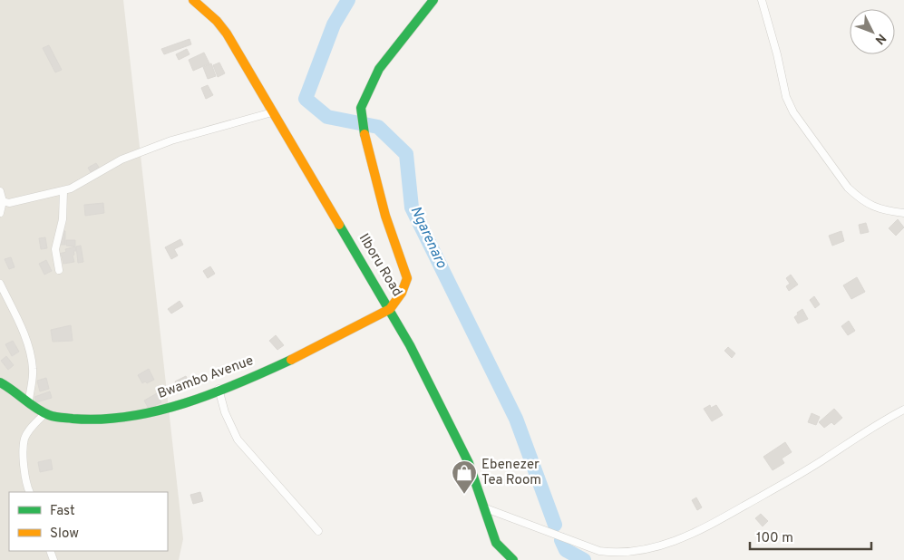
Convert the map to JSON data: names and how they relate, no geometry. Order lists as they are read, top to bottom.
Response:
{
  "streets": {
    "street": ["Ilboru Road", "Bwambo Avenue"]
  },
  "crossings": [
    ["Ilboru Road", "Bwambo Avenue"]
  ],
  "water": ["Ngarenaro"],
  "places": {
    "shop": ["Ebenezer Tea Room"]
  },
  "legend": ["Fast", "Slow"],
  "scale_bar": "100 m",
  "north": "bottom right"
}
